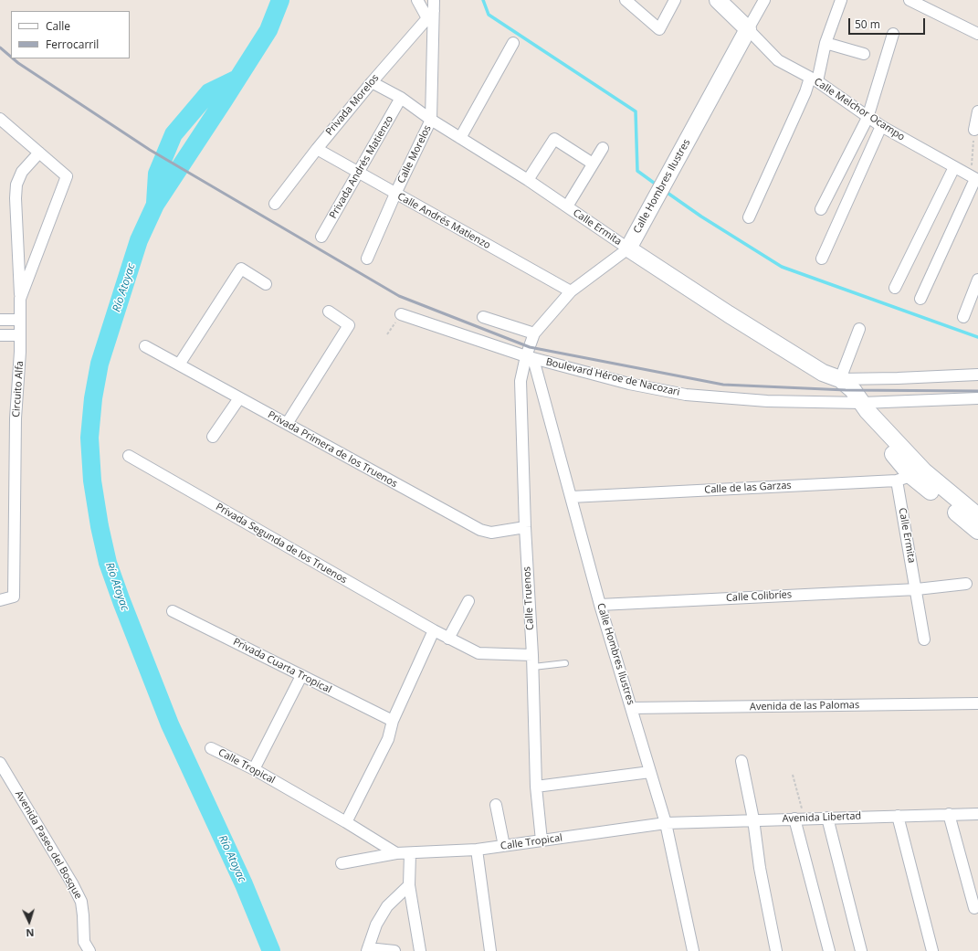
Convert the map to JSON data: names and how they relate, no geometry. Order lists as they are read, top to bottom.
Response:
{
  "streets": {
    "street": [
      "Privada Morelos",
      "Calle Melchor Ocampo",
      "Calle Morelos",
      "Privada Andrés Matienzo",
      "Calle Hombres Ilustres",
      "Calle Andrés Matienzo",
      "Calle Ermita",
      "Boulevard Héroe de Nacozari",
      "Circuito Alfa",
      "Privada Primera de los Truenos",
      "Calle de las Garzas",
      "Privada Segunda de los Truenos",
      "Calle Colibríes",
      "Calle Truenos",
      "Privada Cuarta Tropical",
      "Avenida de las Palomas",
      "Calle Tropical",
      "Avenida Libertad",
      "Avenida Paseo del Bosque"
    ]
  },
  "crossings": [
    ["Privada Morelos", "Calle Morelos"],
    ["Privada Morelos", "Calle Andrés Matienzo"],
    ["Privada Morelos", "Calle Ermita"],
    ["Calle Melchor Ocampo", "Calle Hombres Ilustres"],
    ["Calle Morelos", "Calle Andrés Matienzo"],
    ["Calle Morelos", "Calle Ermita"],
    ["Privada Andrés Matienzo", "Calle Andrés Matienzo"],
    ["Privada Andrés Matienzo", "Calle Ermita"],
    ["Calle Hombres Ilustres", "Calle Andrés Matienzo"],
    ["Calle Hombres Ilustres", "Calle Ermita"],
    ["Calle Hombres Ilustres", "Boulevard Héroe de Nacozari"],
    ["Calle Hombres Ilustres", "Calle de las Garzas"],
    ["Calle Hombres Ilustres", "Calle Colibríes"],
    ["Calle Hombres Ilustres", "Calle Truenos"],
    ["Calle Hombres Ilustres", "Avenida de las Palomas"],
    ["Calle Hombres Ilustres", "Calle Tropical"],
    ["Calle Hombres Ilustres", "Avenida Libertad"],
    ["Calle Ermita", "Boulevard Héroe de Nacozari"],
    ["Calle Ermita", "Calle de las Garzas"],
    ["Calle Ermita", "Calle Colibríes"],
    ["Boulevard Héroe de Nacozari", "Calle Truenos"],
    ["Privada Primera de los Truenos", "Calle Truenos"],
    ["Privada Segunda de los Truenos", "Calle Truenos"],
    ["Calle Truenos", "Calle Tropical"],
    ["Calle Tropical", "Avenida Libertad"]
  ],
  "water": ["Río Atoyac"],
  "legend": ["Calle", "Ferrocarril"],
  "scale_bar": "50 m",
  "north": "bottom"
}
